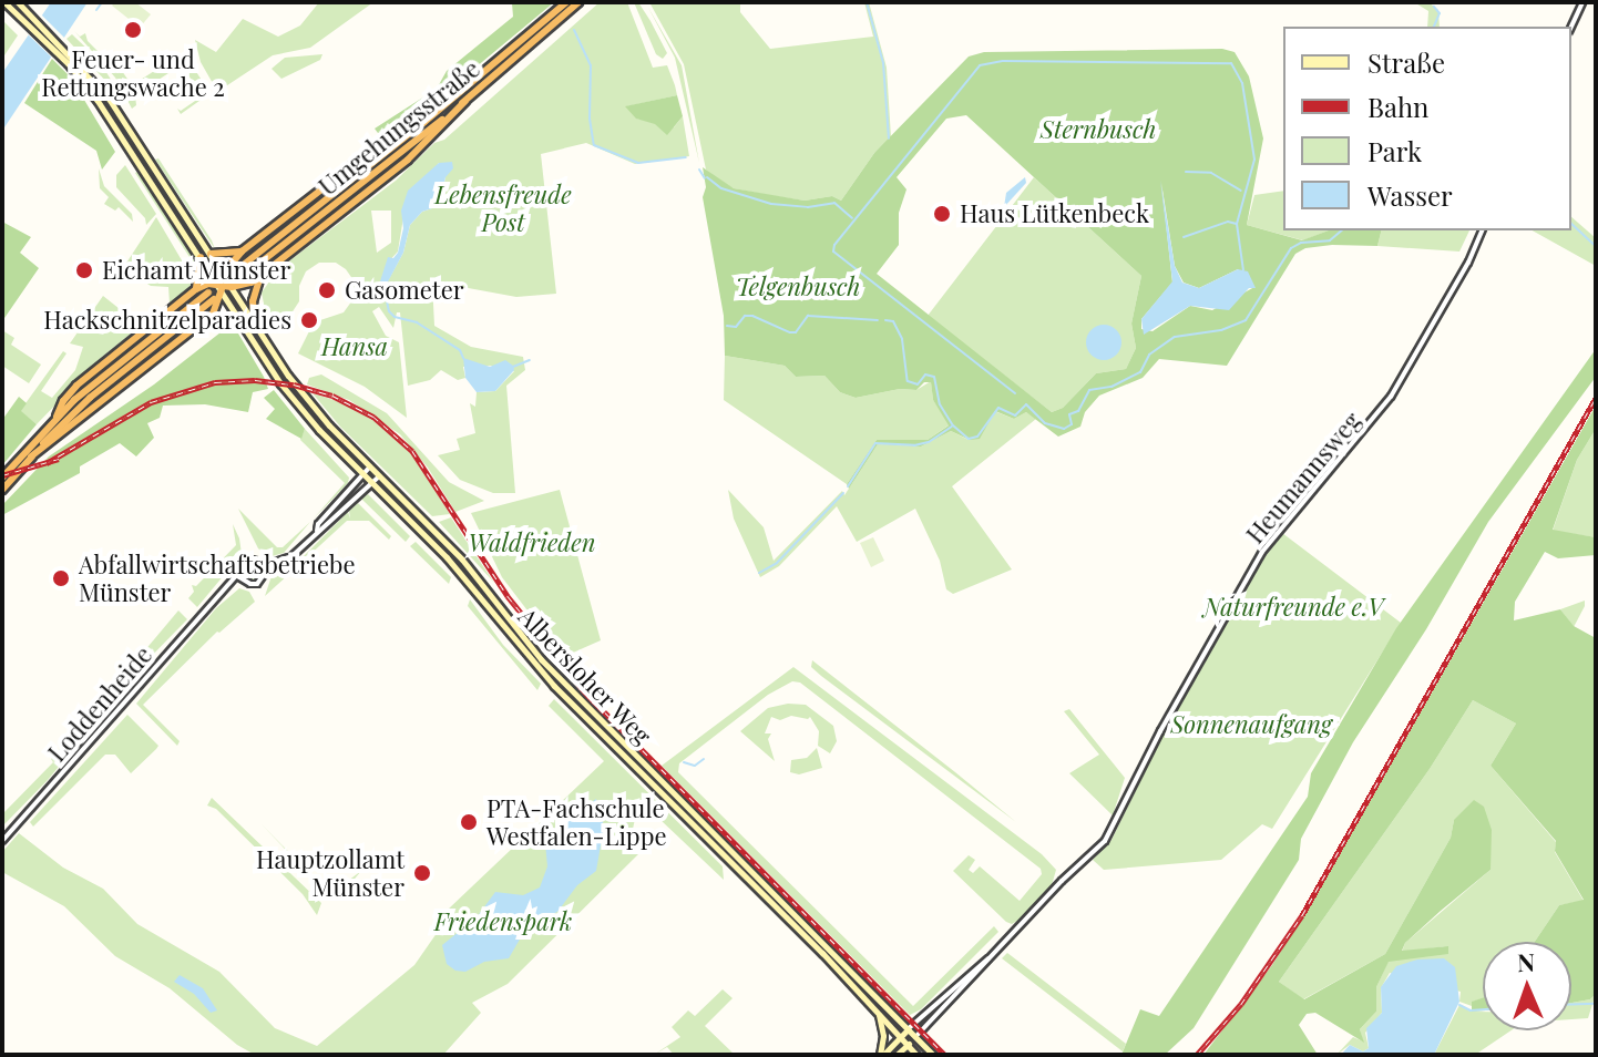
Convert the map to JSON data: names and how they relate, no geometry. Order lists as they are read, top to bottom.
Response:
{
  "streets": {
    "highway": ["Umgehungsstraße"],
    "main road": ["Albersloher Weg"],
    "street": ["Heumannsweg", "Loddenheide"]
  },
  "crossings": [
    ["Heumannsweg", "Albersloher Weg"]
  ],
  "parks": [
    "Sternbusch",
    "Lebensfreude Post",
    "Telgenbusch",
    "Hansa",
    "Waldfrieden",
    "Naturfreunde e.V",
    "Sonnenaufgang",
    "Friedenspark"
  ],
  "places": [
    "Feuer- und Rettungswache 2",
    "Haus Lütkenbeck",
    "Eichamt Münster",
    "Gasometer",
    "Hackschnitzelparadies",
    "Abfallwirtschaftsbetriebe Münster",
    "PTA-Fachschule Westfalen-Lippe",
    "Hauptzollamt Münster"
  ],
  "legend": [
    "Straße",
    "Bahn",
    "Park",
    "Wasser"
  ],
  "north": "top"
}
